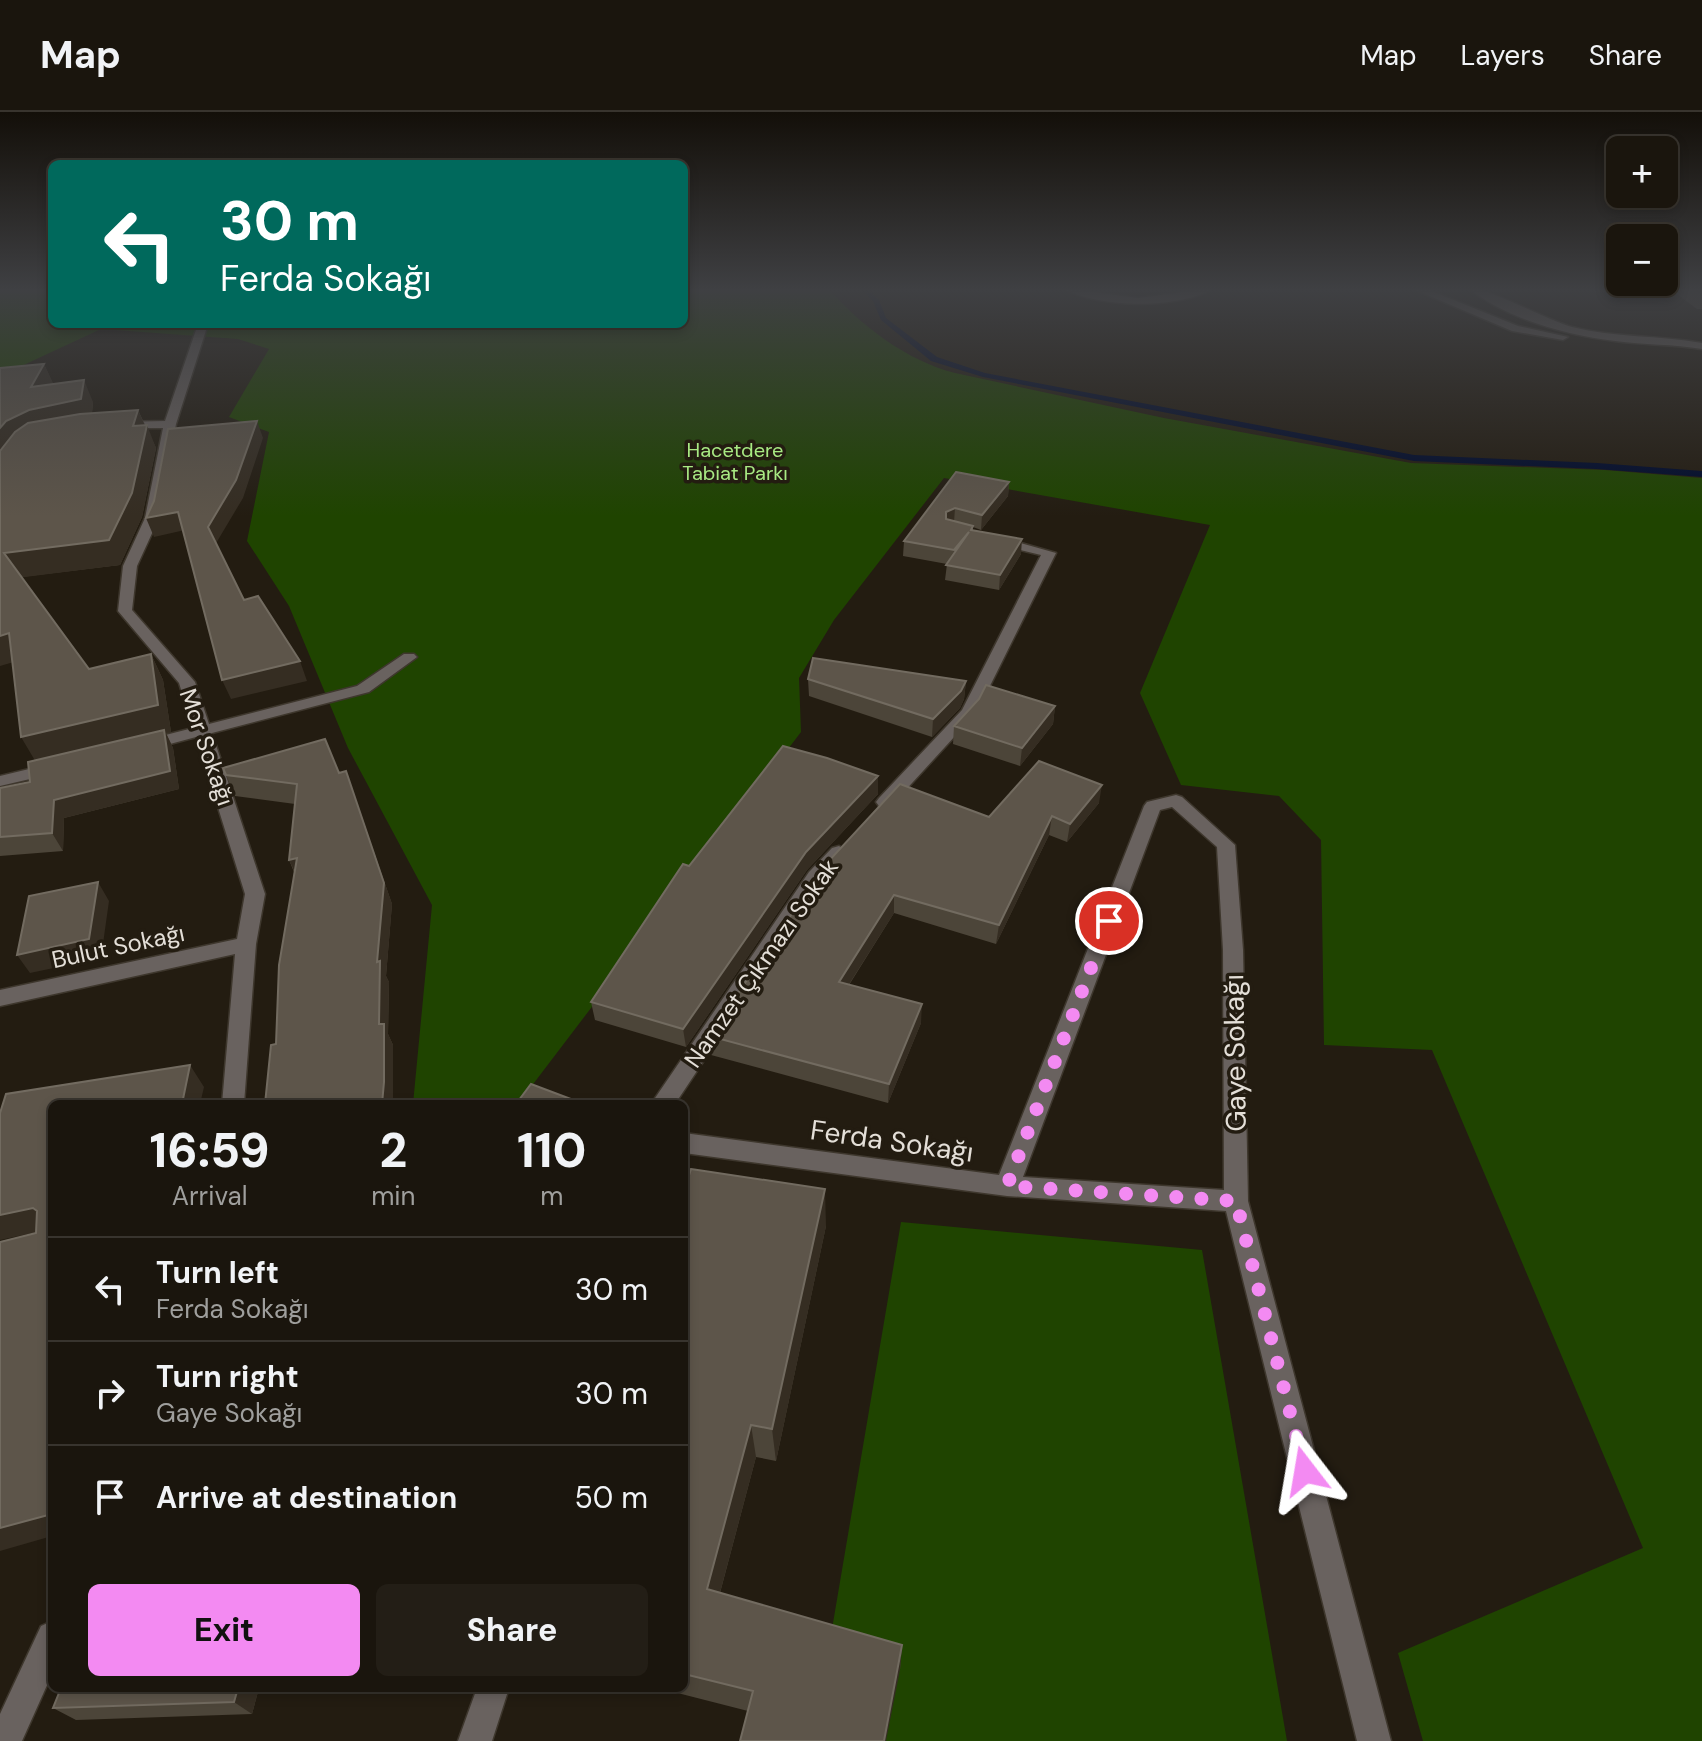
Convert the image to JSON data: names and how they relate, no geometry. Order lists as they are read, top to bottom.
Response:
{
  "streets": {
    "street": [
      "Mor Sokağı",
      "Bulut Sokağı",
      "Namzet Çıkmazı Sokak",
      "Gaye Sokağı",
      "Ferda Sokağı"
    ]
  },
  "crossings": [
    ["Mor Sokağı", "Bulut Sokağı"],
    ["Gaye Sokağı", "Ferda Sokağı"]
  ],
  "parks": ["Hacetdere Tabiat Parkı"],
  "page": {
    "header": "Map",
    "nav": ["Map", "Layers", "Share"],
    "map_buttons": ["+", "−"],
    "turn": ["30 m", "Ferda Sokağı"],
    "eta": [
      "16:59",
      "Arrival",
      "2",
      "min",
      "110",
      "m"
    ],
    "list": [
      {
        "name": "Turn left",
        "note": "Ferda Sokağı",
        "value": "30 m"
      },
      {
        "name": "Turn right",
        "note": "Gaye Sokağı",
        "value": "30 m"
      },
      {
        "name": "Arrive at destination",
        "value": "50 m"
      }
    ],
    "buttons": ["Exit", "Share"]
  }
}
